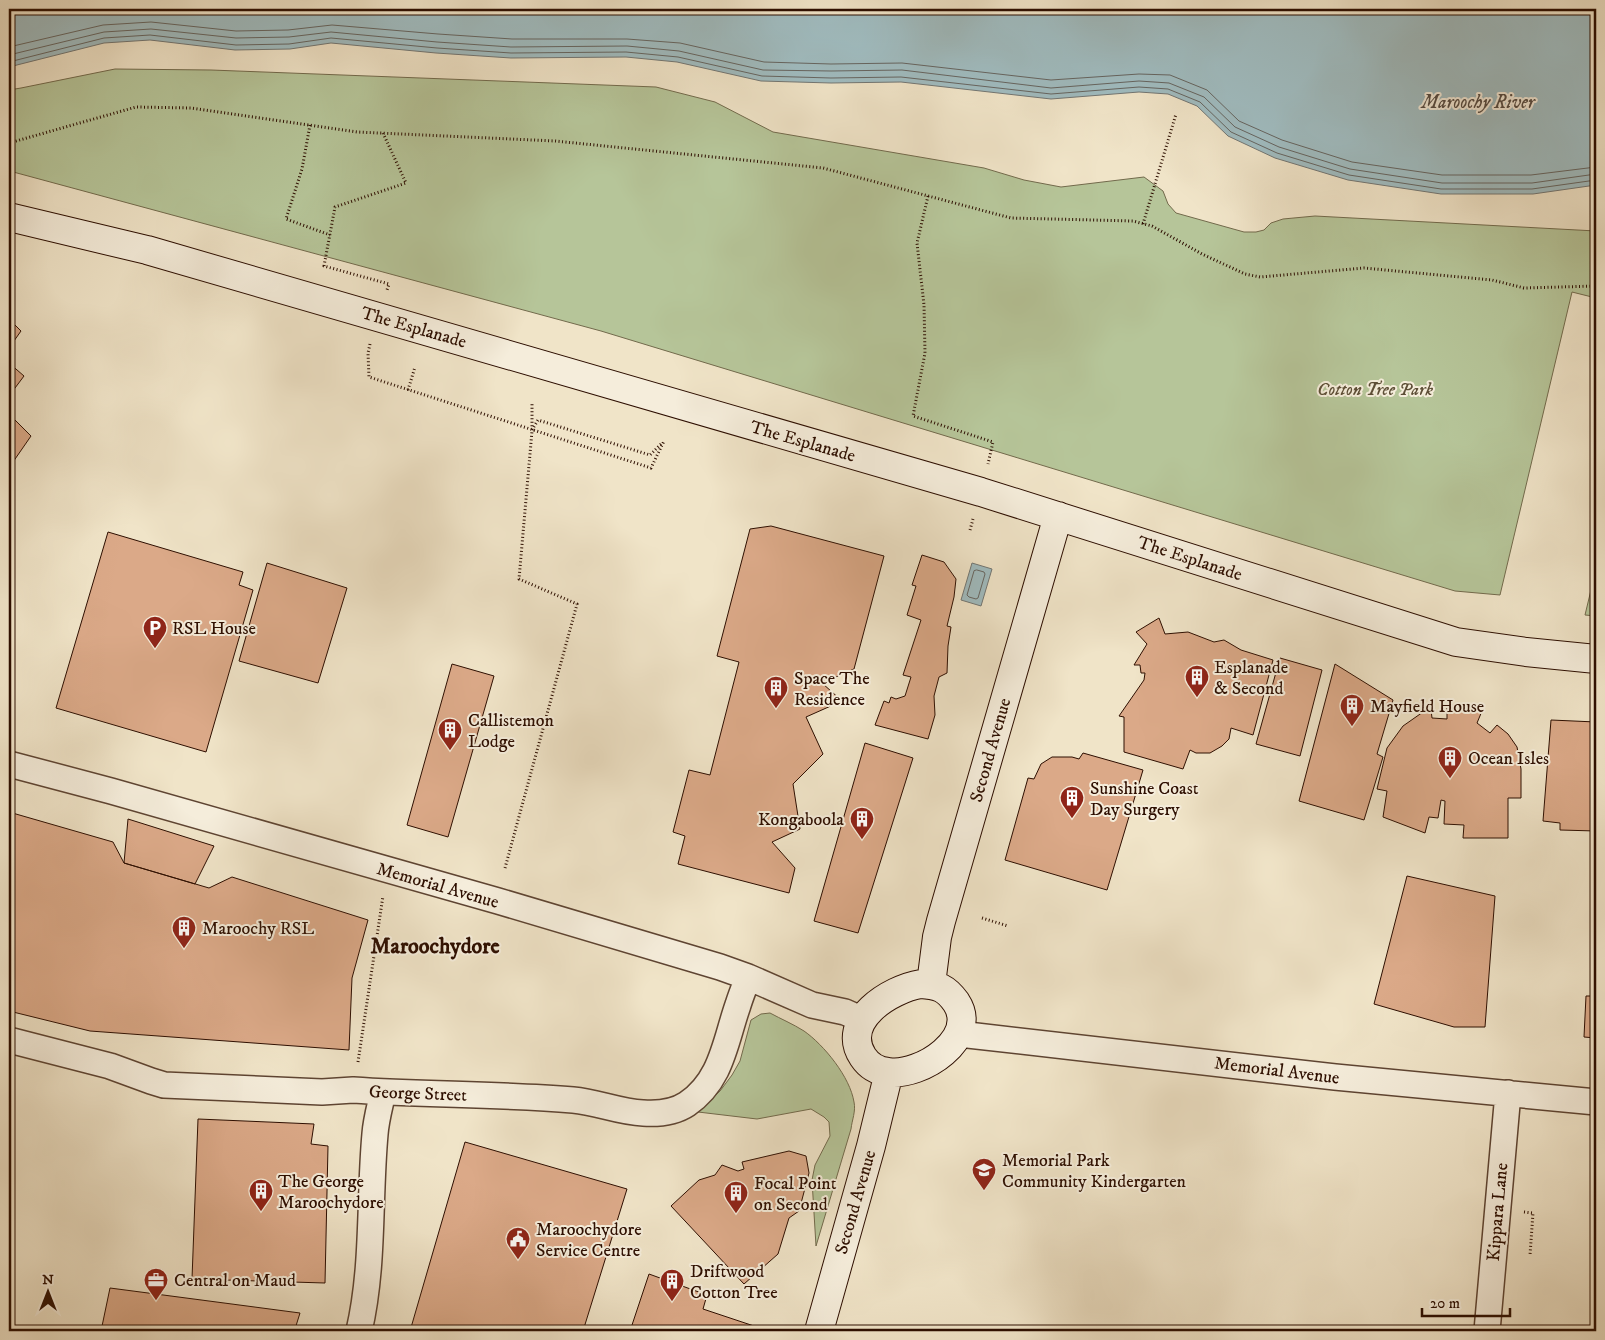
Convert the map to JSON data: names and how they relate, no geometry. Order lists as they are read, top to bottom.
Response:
{
  "streets": {
    "street": [
      "The Esplanade",
      "Second Avenue",
      "Memorial Avenue",
      "George Street",
      "Kippara Lane"
    ]
  },
  "crossings": [
    ["The Esplanade", "Second Avenue"],
    ["Second Avenue", "Memorial Avenue"],
    ["Memorial Avenue", "George Street"],
    ["Memorial Avenue", "Kippara Lane"]
  ],
  "districts": ["Maroochydore"],
  "water": ["Maroochy River"],
  "parks": ["Cotton Tree Park"],
  "places": {
    "parking": ["RSL House"],
    "building": [
      "Esplanade & Second",
      "Space The Residence",
      "Mayfield House",
      "Callistemon Lodge",
      "Ocean Isles",
      "Sunshine Coast Day Surgery",
      "Kongaboola",
      "Maroochy RSL",
      "The George Maroochydore",
      "Focal Point on Second",
      "Driftwood Cotton Tree"
    ],
    "school or university": ["Memorial Park Community Kindergarten"],
    "public building": ["Maroochydore Service Centre"],
    "office": ["Central on Maud"]
  },
  "scale_bar": "20 m",
  "north": "top"
}
